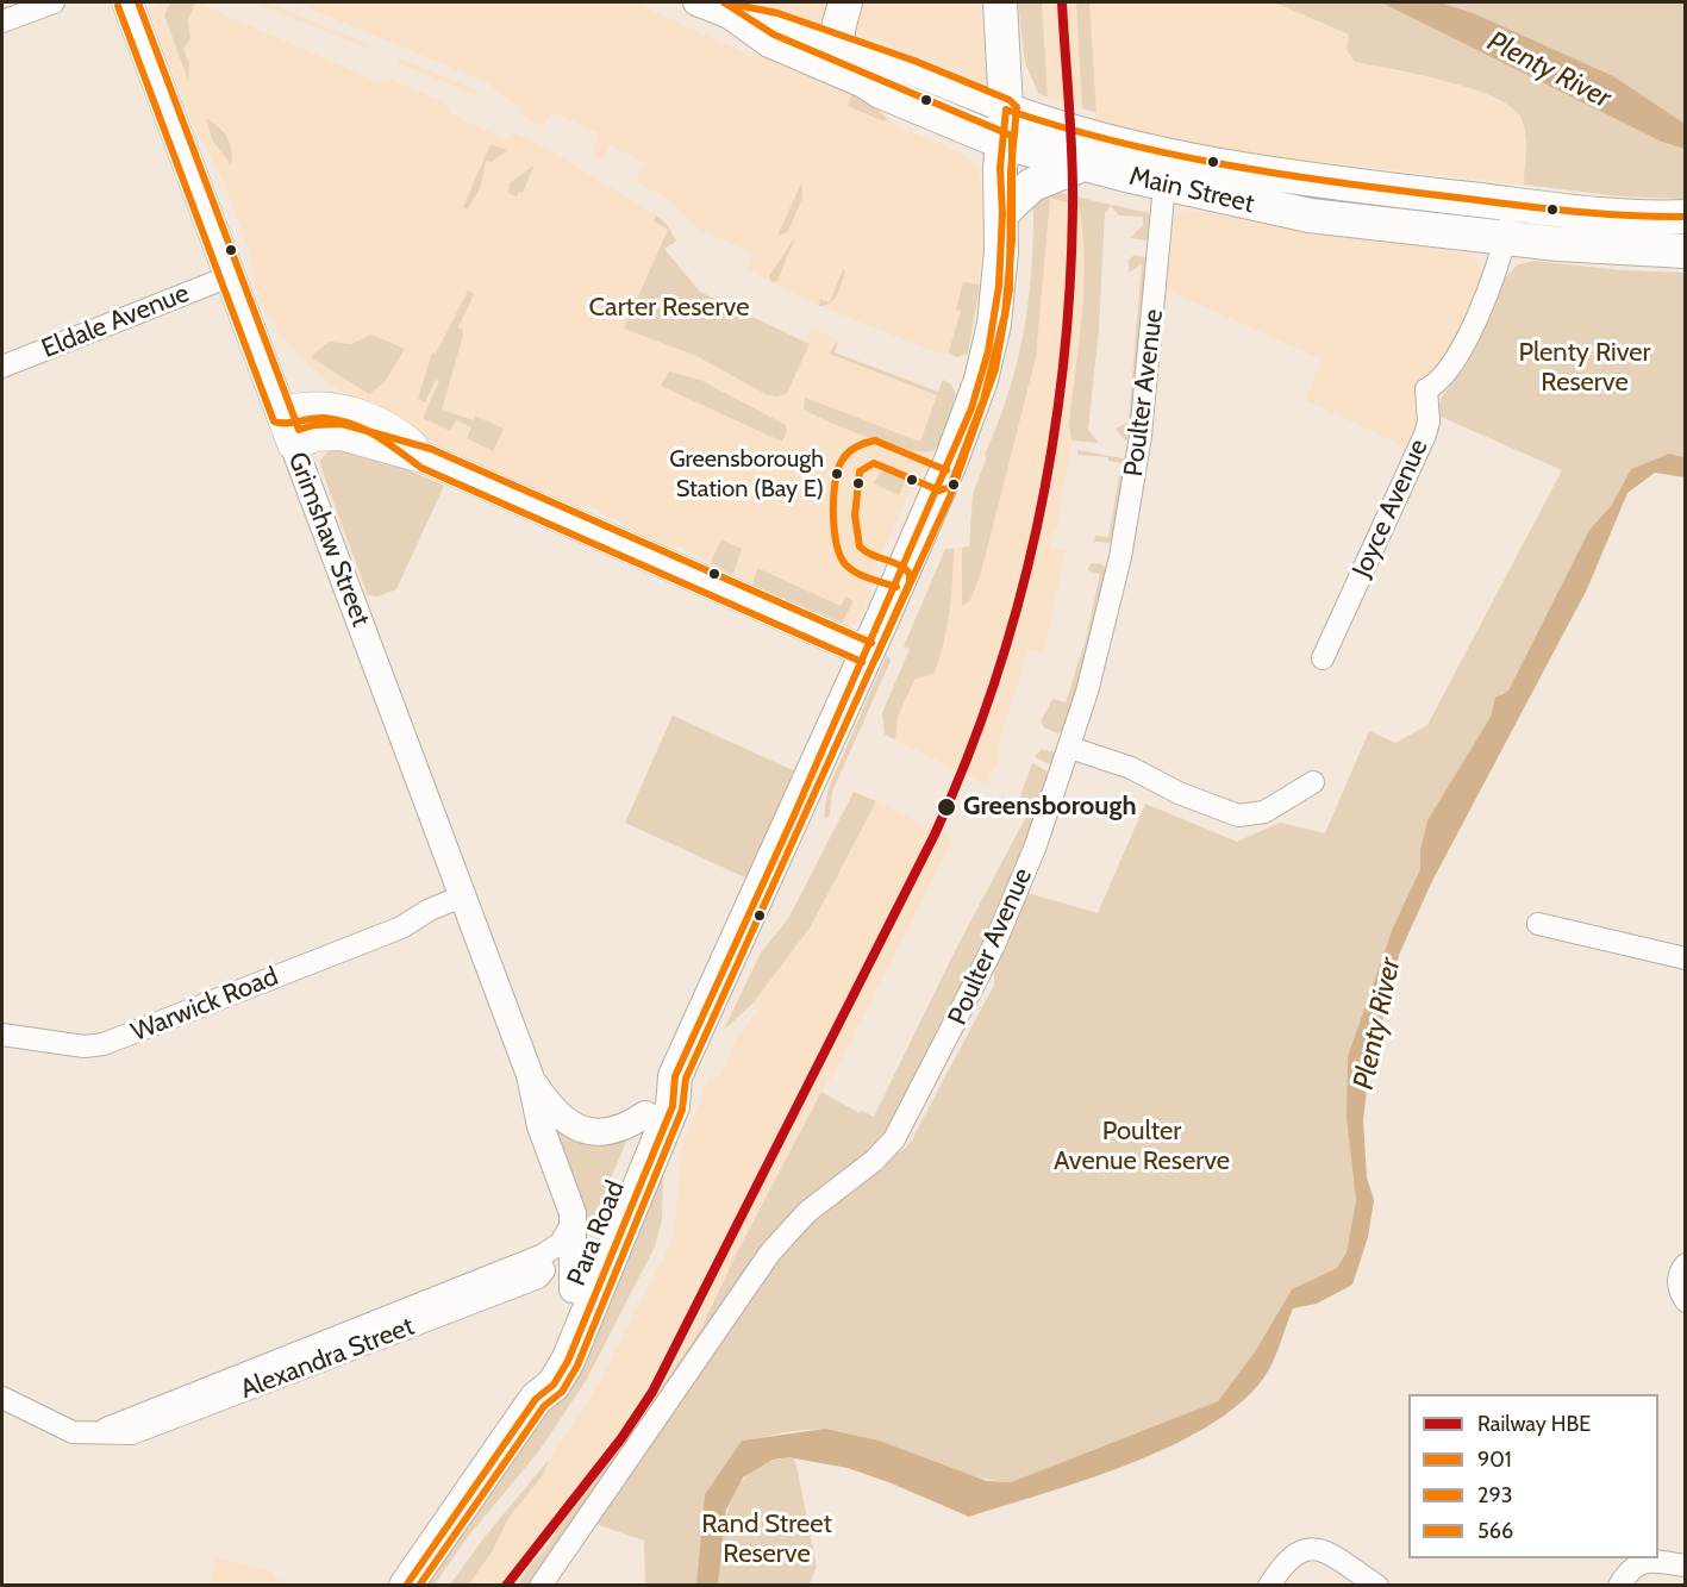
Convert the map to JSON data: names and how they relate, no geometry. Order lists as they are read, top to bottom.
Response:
{
  "streets": {
    "main road": ["Main Street", "Grimshaw Street", "Para Road"],
    "street": [
      "Eldale Avenue",
      "Poulter Avenue",
      "Joyce Avenue",
      "Warwick Road",
      "Alexandra Street"
    ]
  },
  "crossings": [
    ["Main Street", "Poulter Avenue"],
    ["Main Street", "Joyce Avenue"],
    ["Main Street", "Para Road"],
    ["Eldale Avenue", "Grimshaw Street"],
    ["Grimshaw Street", "Warwick Road"],
    ["Grimshaw Street", "Para Road"],
    ["Grimshaw Street", "Alexandra Street"]
  ],
  "water": ["Plenty River"],
  "parks": [
    "Carter Reserve",
    "Plenty River Reserve",
    "Poulter Avenue Reserve",
    "Rand Street Reserve"
  ],
  "places": ["Greensborough Station (Bay E)", "Greensborough"],
  "lines": [
    "rail line HBE",
    "transit line 293",
    "transit line 566",
    "transit line 901"
  ],
  "legend": [
    "Railway HBE",
    "901",
    "293",
    "566"
  ]
}
